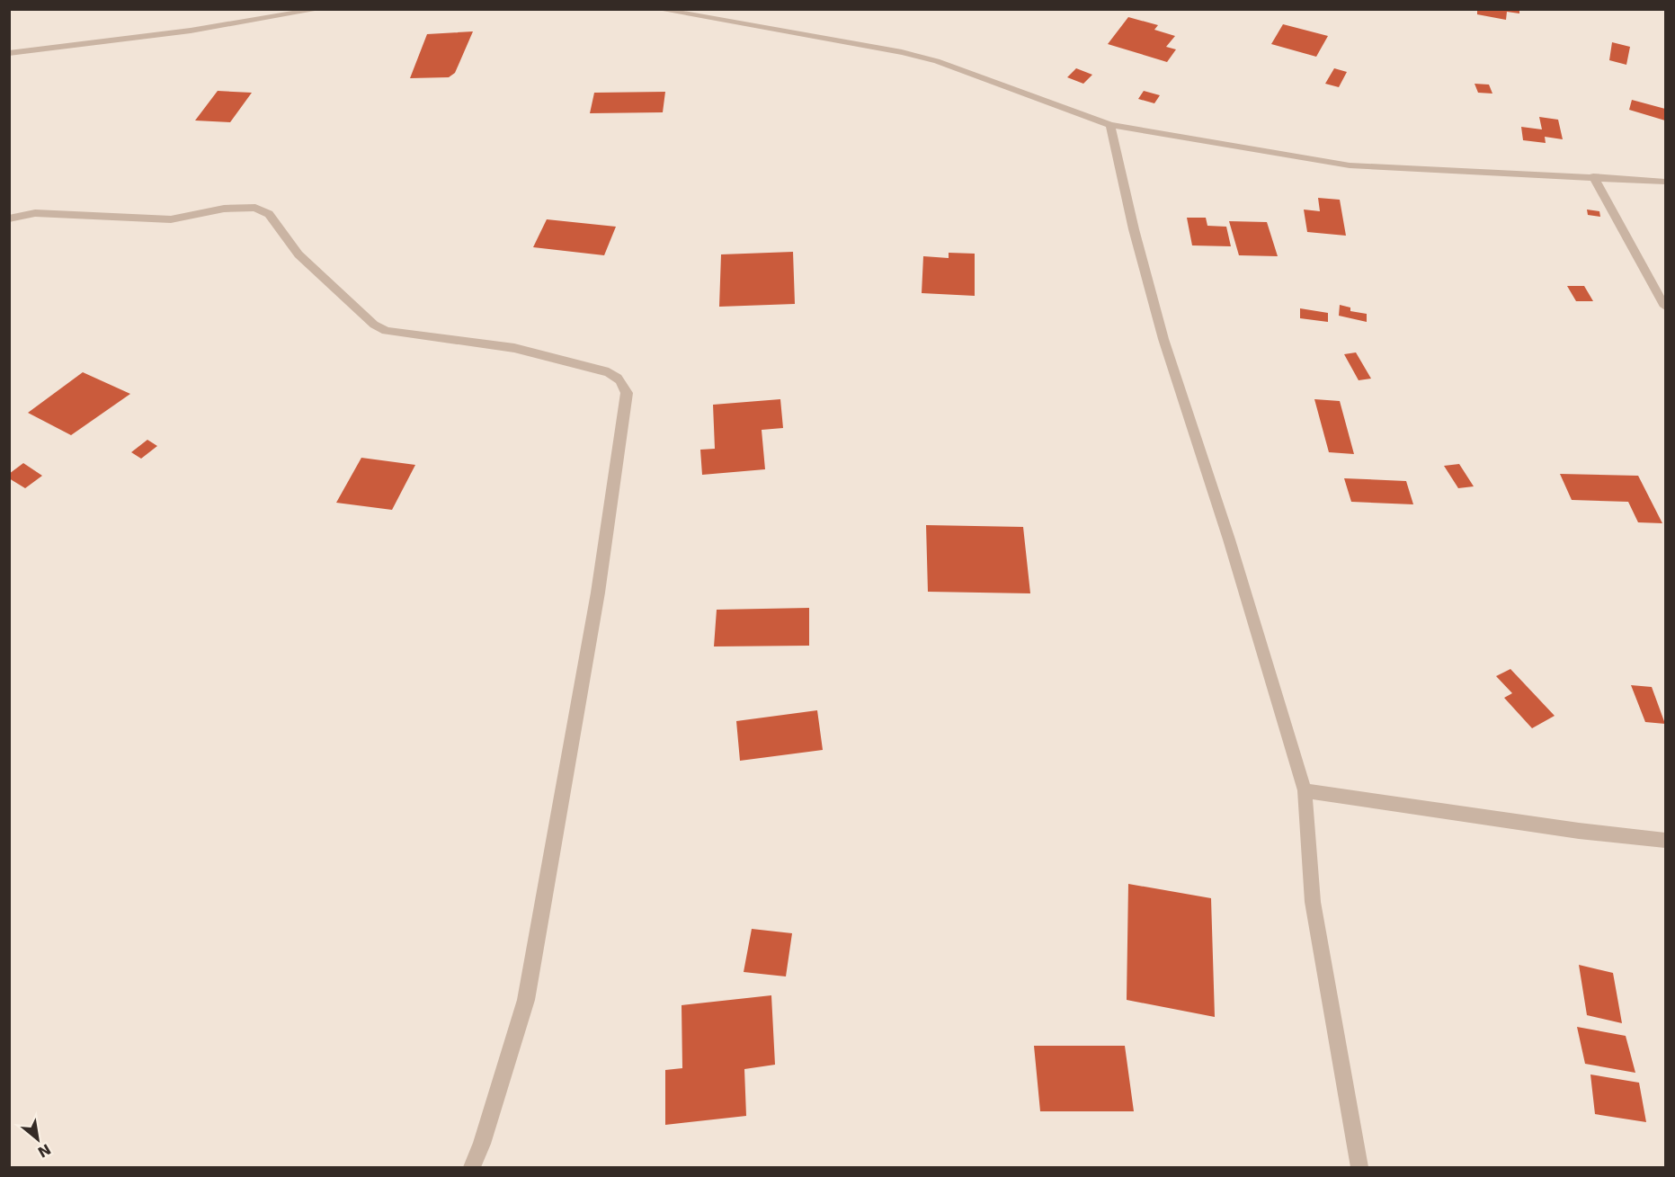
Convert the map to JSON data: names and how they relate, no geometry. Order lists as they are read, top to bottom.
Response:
{
  "north": "bottom right"
}
